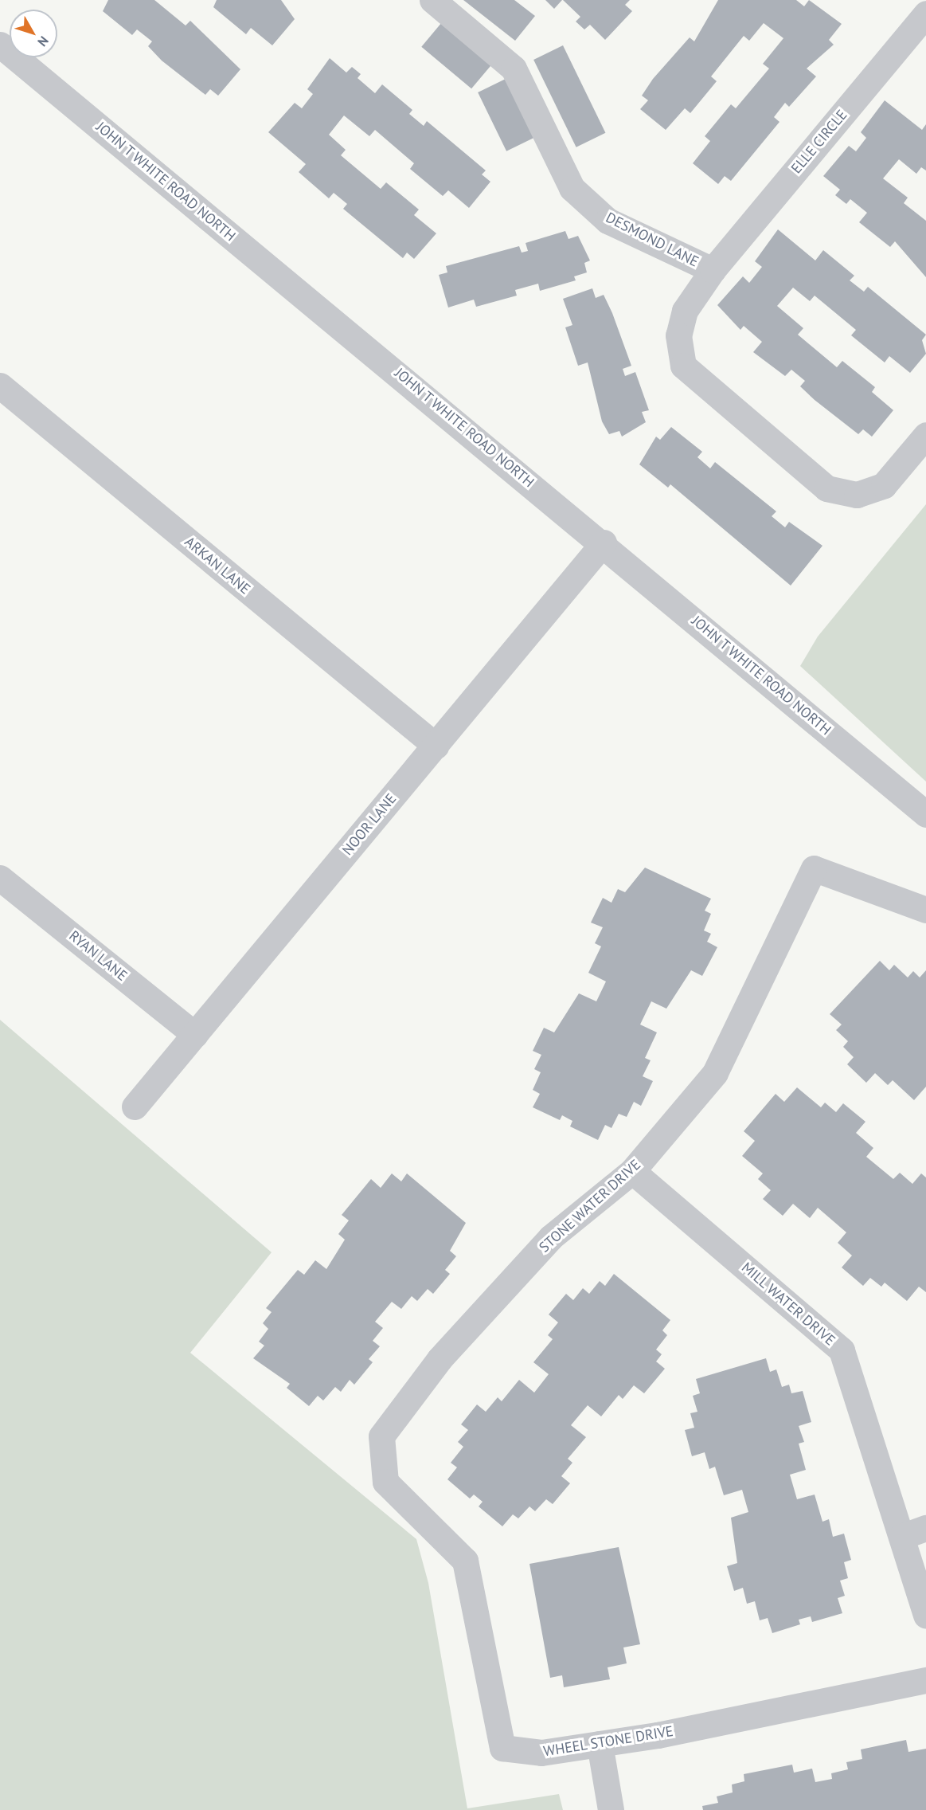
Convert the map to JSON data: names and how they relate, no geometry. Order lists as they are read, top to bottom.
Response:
{
  "streets": {
    "street": [
      "ELLE CIRCLE",
      "JOHN T WHITE ROAD NORTH",
      "DESMOND LANE",
      "ARKAN LANE",
      "NOOR LANE",
      "RYAN LANE",
      "STONE WATER DRIVE",
      "MILL WATER DRIVE",
      "WHEEL STONE DRIVE"
    ]
  },
  "crossings": [
    ["ELLE CIRCLE", "DESMOND LANE"],
    ["JOHN T WHITE ROAD NORTH", "NOOR LANE"],
    ["ARKAN LANE", "NOOR LANE"],
    ["NOOR LANE", "RYAN LANE"],
    ["STONE WATER DRIVE", "MILL WATER DRIVE"],
    ["STONE WATER DRIVE", "WHEEL STONE DRIVE"]
  ],
  "north": "bottom right"
}
